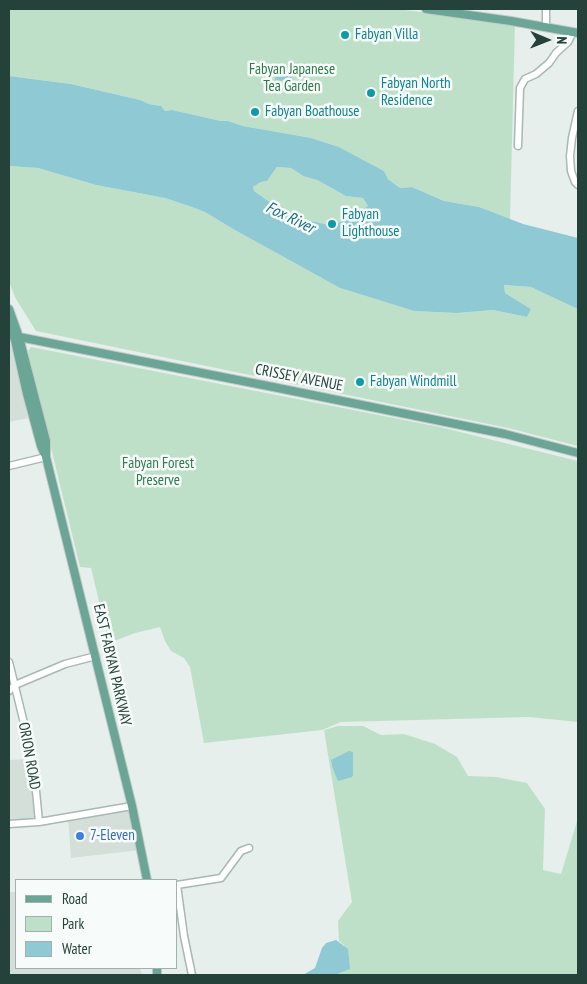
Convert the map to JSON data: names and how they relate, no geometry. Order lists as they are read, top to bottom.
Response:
{
  "streets": {
    "main road": ["CRISSEY AVENUE", "EAST FABYAN PARKWAY"],
    "street": ["ORION ROAD"]
  },
  "crossings": [
    ["CRISSEY AVENUE", "EAST FABYAN PARKWAY"]
  ],
  "water": ["Fox River"],
  "parks": ["Fabyan Japanese Tea Garden", "Fabyan Forest Preserve"],
  "places": [
    "Fabyan Villa",
    "Fabyan North Residence",
    "Fabyan Boathouse",
    "Fabyan Lighthouse",
    "Fabyan Windmill",
    "7-Eleven"
  ],
  "legend": ["Road", "Park", "Water"],
  "north": "right"
}
